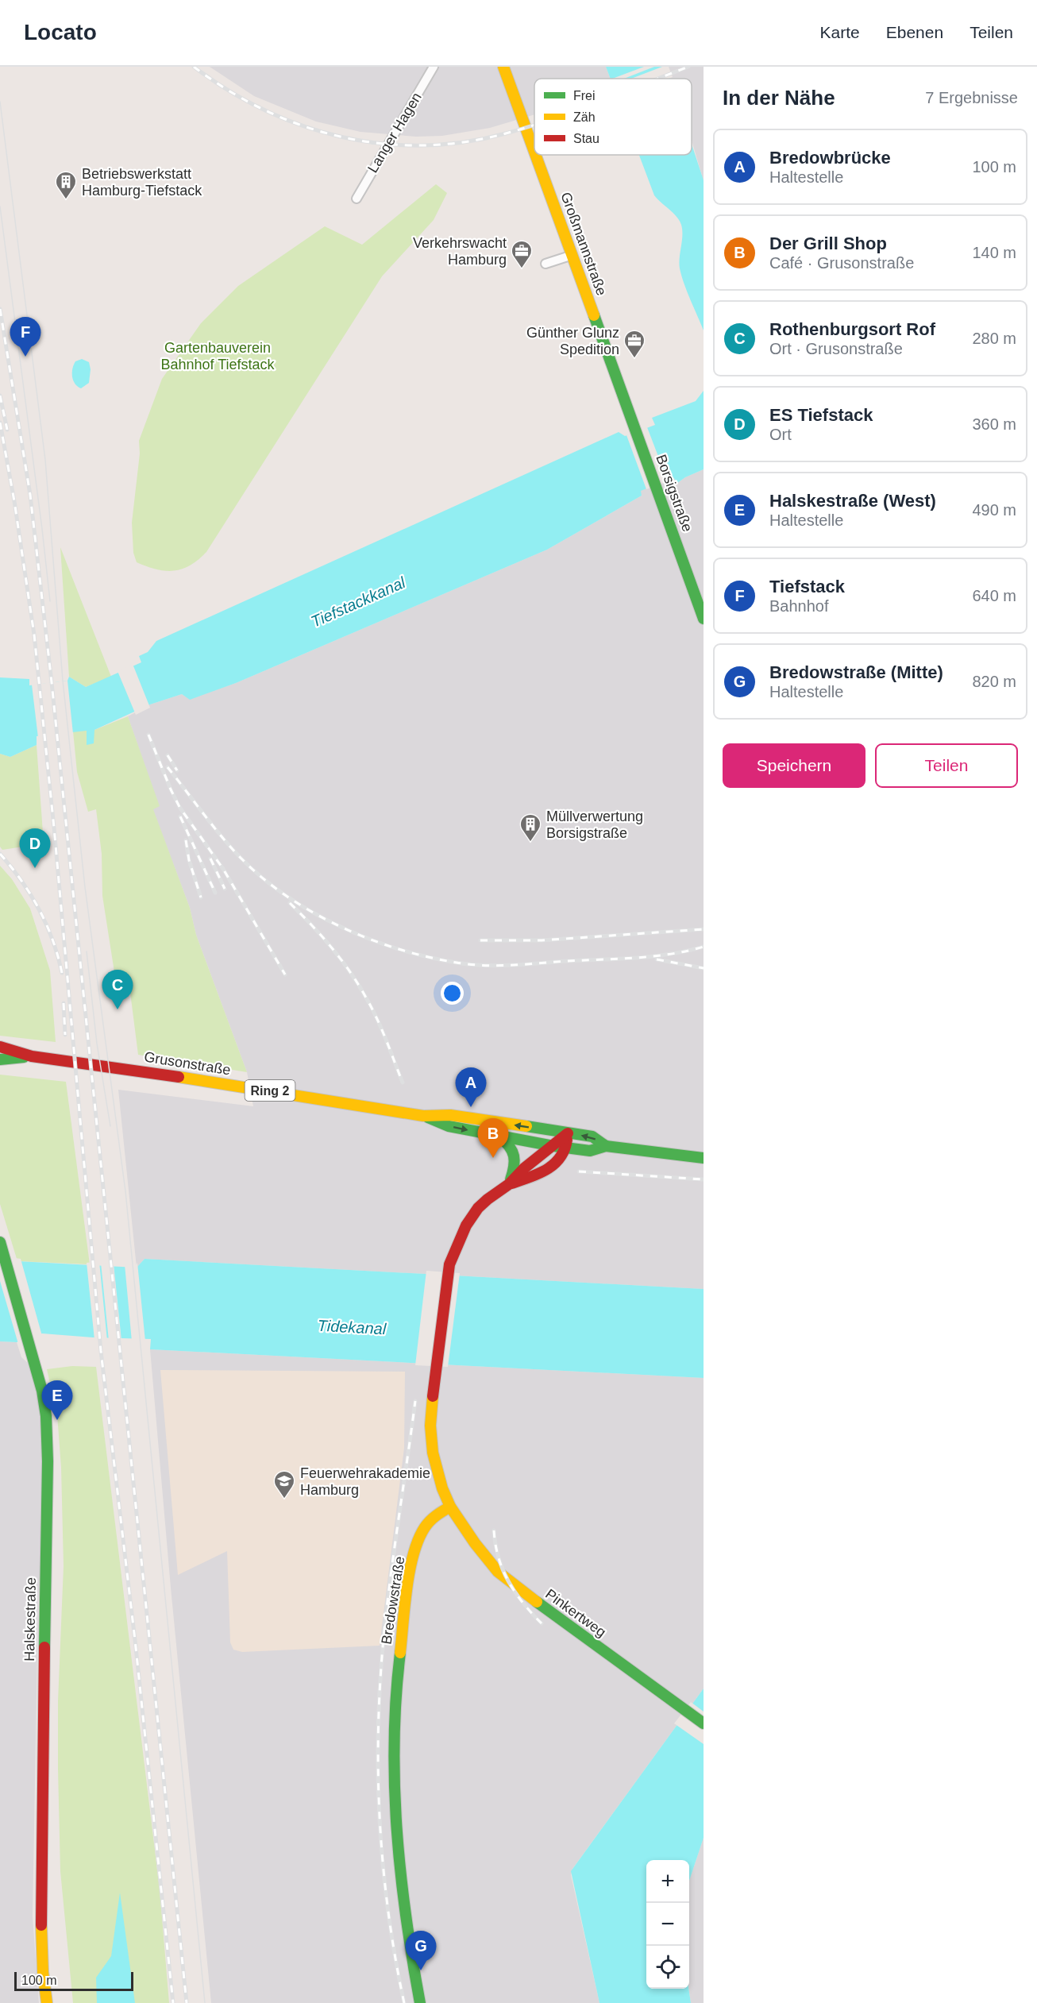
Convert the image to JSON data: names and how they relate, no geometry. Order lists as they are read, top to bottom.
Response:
{
  "streets": {
    "street": [
      "Langer Hagen",
      "Großmannstraße",
      "Borsigstraße",
      "Grusonstraße",
      "Ring 2",
      "Bredowstraße",
      "Pinkertweg",
      "Halskestraße"
    ]
  },
  "crossings": [
    ["Großmannstraße", "Borsigstraße"],
    ["Bredowstraße", "Pinkertweg"]
  ],
  "water": ["Tiefstackkanal", "Tidekanal"],
  "parks": ["Gartenbauverein Bahnhof Tiefstack"],
  "places": {
    "building": ["Betriebswerkstatt Hamburg-Tiefstack", "Müllverwertung Borsigstraße"],
    "office": ["Verkehrswacht Hamburg", "Günther Glunz Spedition"],
    "school or university": ["Feuerwehrakademie Hamburg"]
  },
  "legend": ["Frei", "Zäh", "Stau"],
  "scale_bar": "100 m",
  "page": {
    "header": "Locato",
    "nav": ["Karte", "Ebenen", "Teilen"],
    "heading": ["In der Nähe", "7 Ergebnisse"],
    "list": [
      {
        "mark": "A",
        "name": "Bredowbrücke",
        "note": "Haltestelle",
        "value": "100 m"
      },
      {
        "mark": "B",
        "name": "Der Grill Shop",
        "note": "Café · Grusonstraße",
        "value": "140 m"
      },
      {
        "mark": "C",
        "name": "Rothenburgsort Rof",
        "note": "Ort · Grusonstraße",
        "value": "280 m"
      },
      {
        "mark": "D",
        "name": "ES Tiefstack",
        "note": "Ort",
        "value": "360 m"
      },
      {
        "mark": "E",
        "name": "Halskestraße (West)",
        "note": "Haltestelle",
        "value": "490 m"
      },
      {
        "mark": "F",
        "name": "Tiefstack",
        "note": "Bahnhof",
        "value": "640 m"
      },
      {
        "mark": "G",
        "name": "Bredowstraße (Mitte)",
        "note": "Haltestelle",
        "value": "820 m"
      }
    ],
    "pins": [
      "F",
      "D",
      "C",
      "A",
      "B",
      "E",
      "G"
    ],
    "buttons": ["Speichern", "Teilen"],
    "map_buttons": ["+", "−"],
    "scale": "100 m"
  }
}
